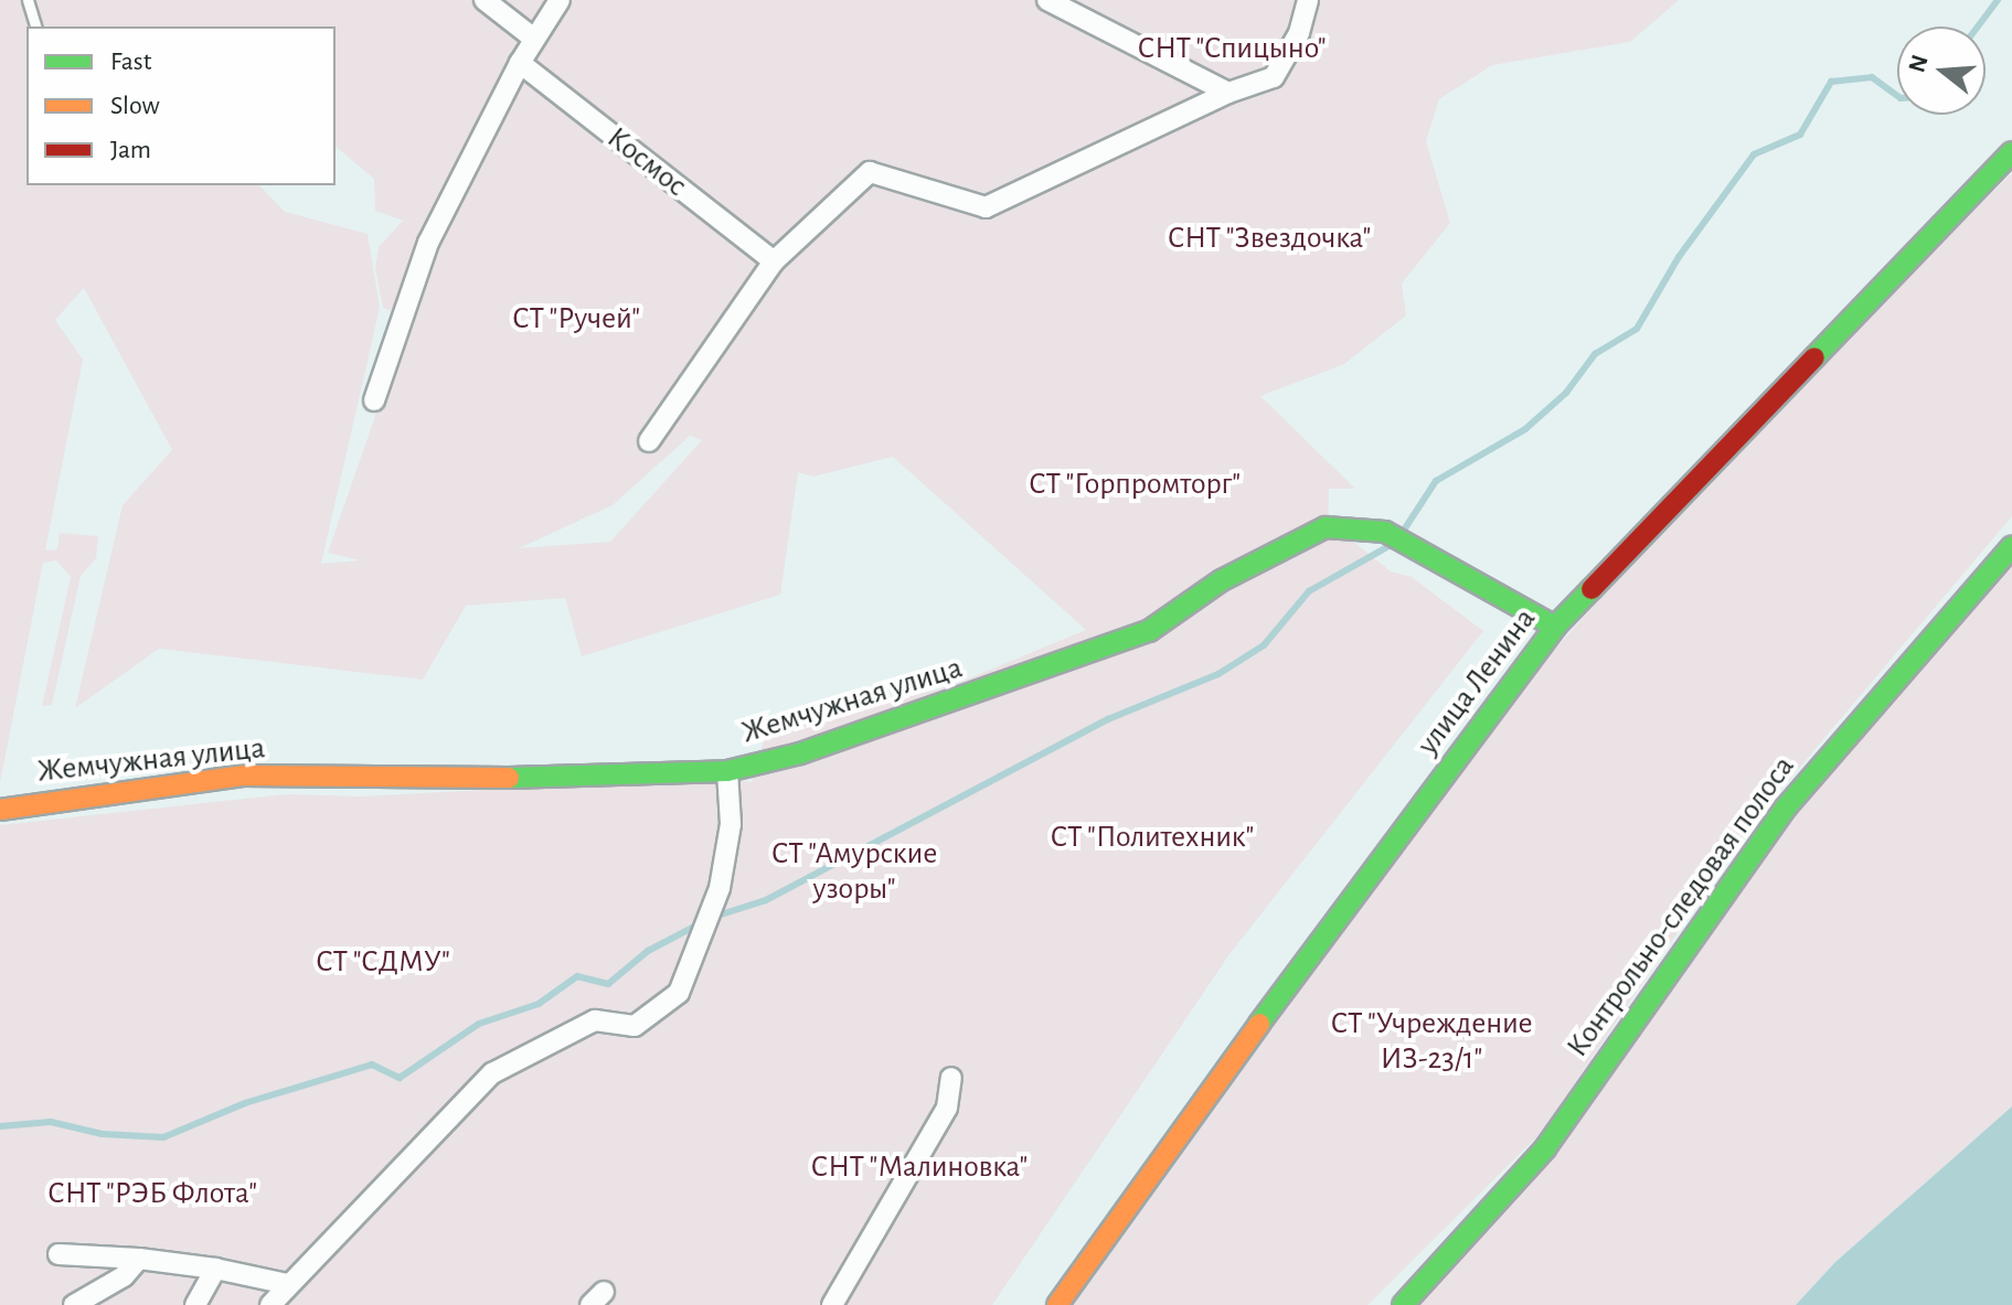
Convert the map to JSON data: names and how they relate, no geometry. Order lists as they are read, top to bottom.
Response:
{
  "streets": {
    "street": [
      "Космос",
      "улица Ленина",
      "Жемчужная улица",
      "Контрольно-следовая полоса"
    ]
  },
  "crossings": [
    ["улица Ленина", "Жемчужная улица"]
  ],
  "parks": [
    "СНТ \"Спицыно\"",
    "СНТ \"Звездочка\"",
    "СТ \"Ручей\"",
    "СТ \"Горпромторг\"",
    "СТ \"Политехник\"",
    "СТ \"Амурские узоры\"",
    "СТ \"СДМУ\"",
    "СТ \"Учреждение ИЗ-23/1\"",
    "СНТ \"Малиновка\"",
    "СНТ \"РЭБ Флота\""
  ],
  "legend": ["Fast", "Slow", "Jam"],
  "north": "left"
}
